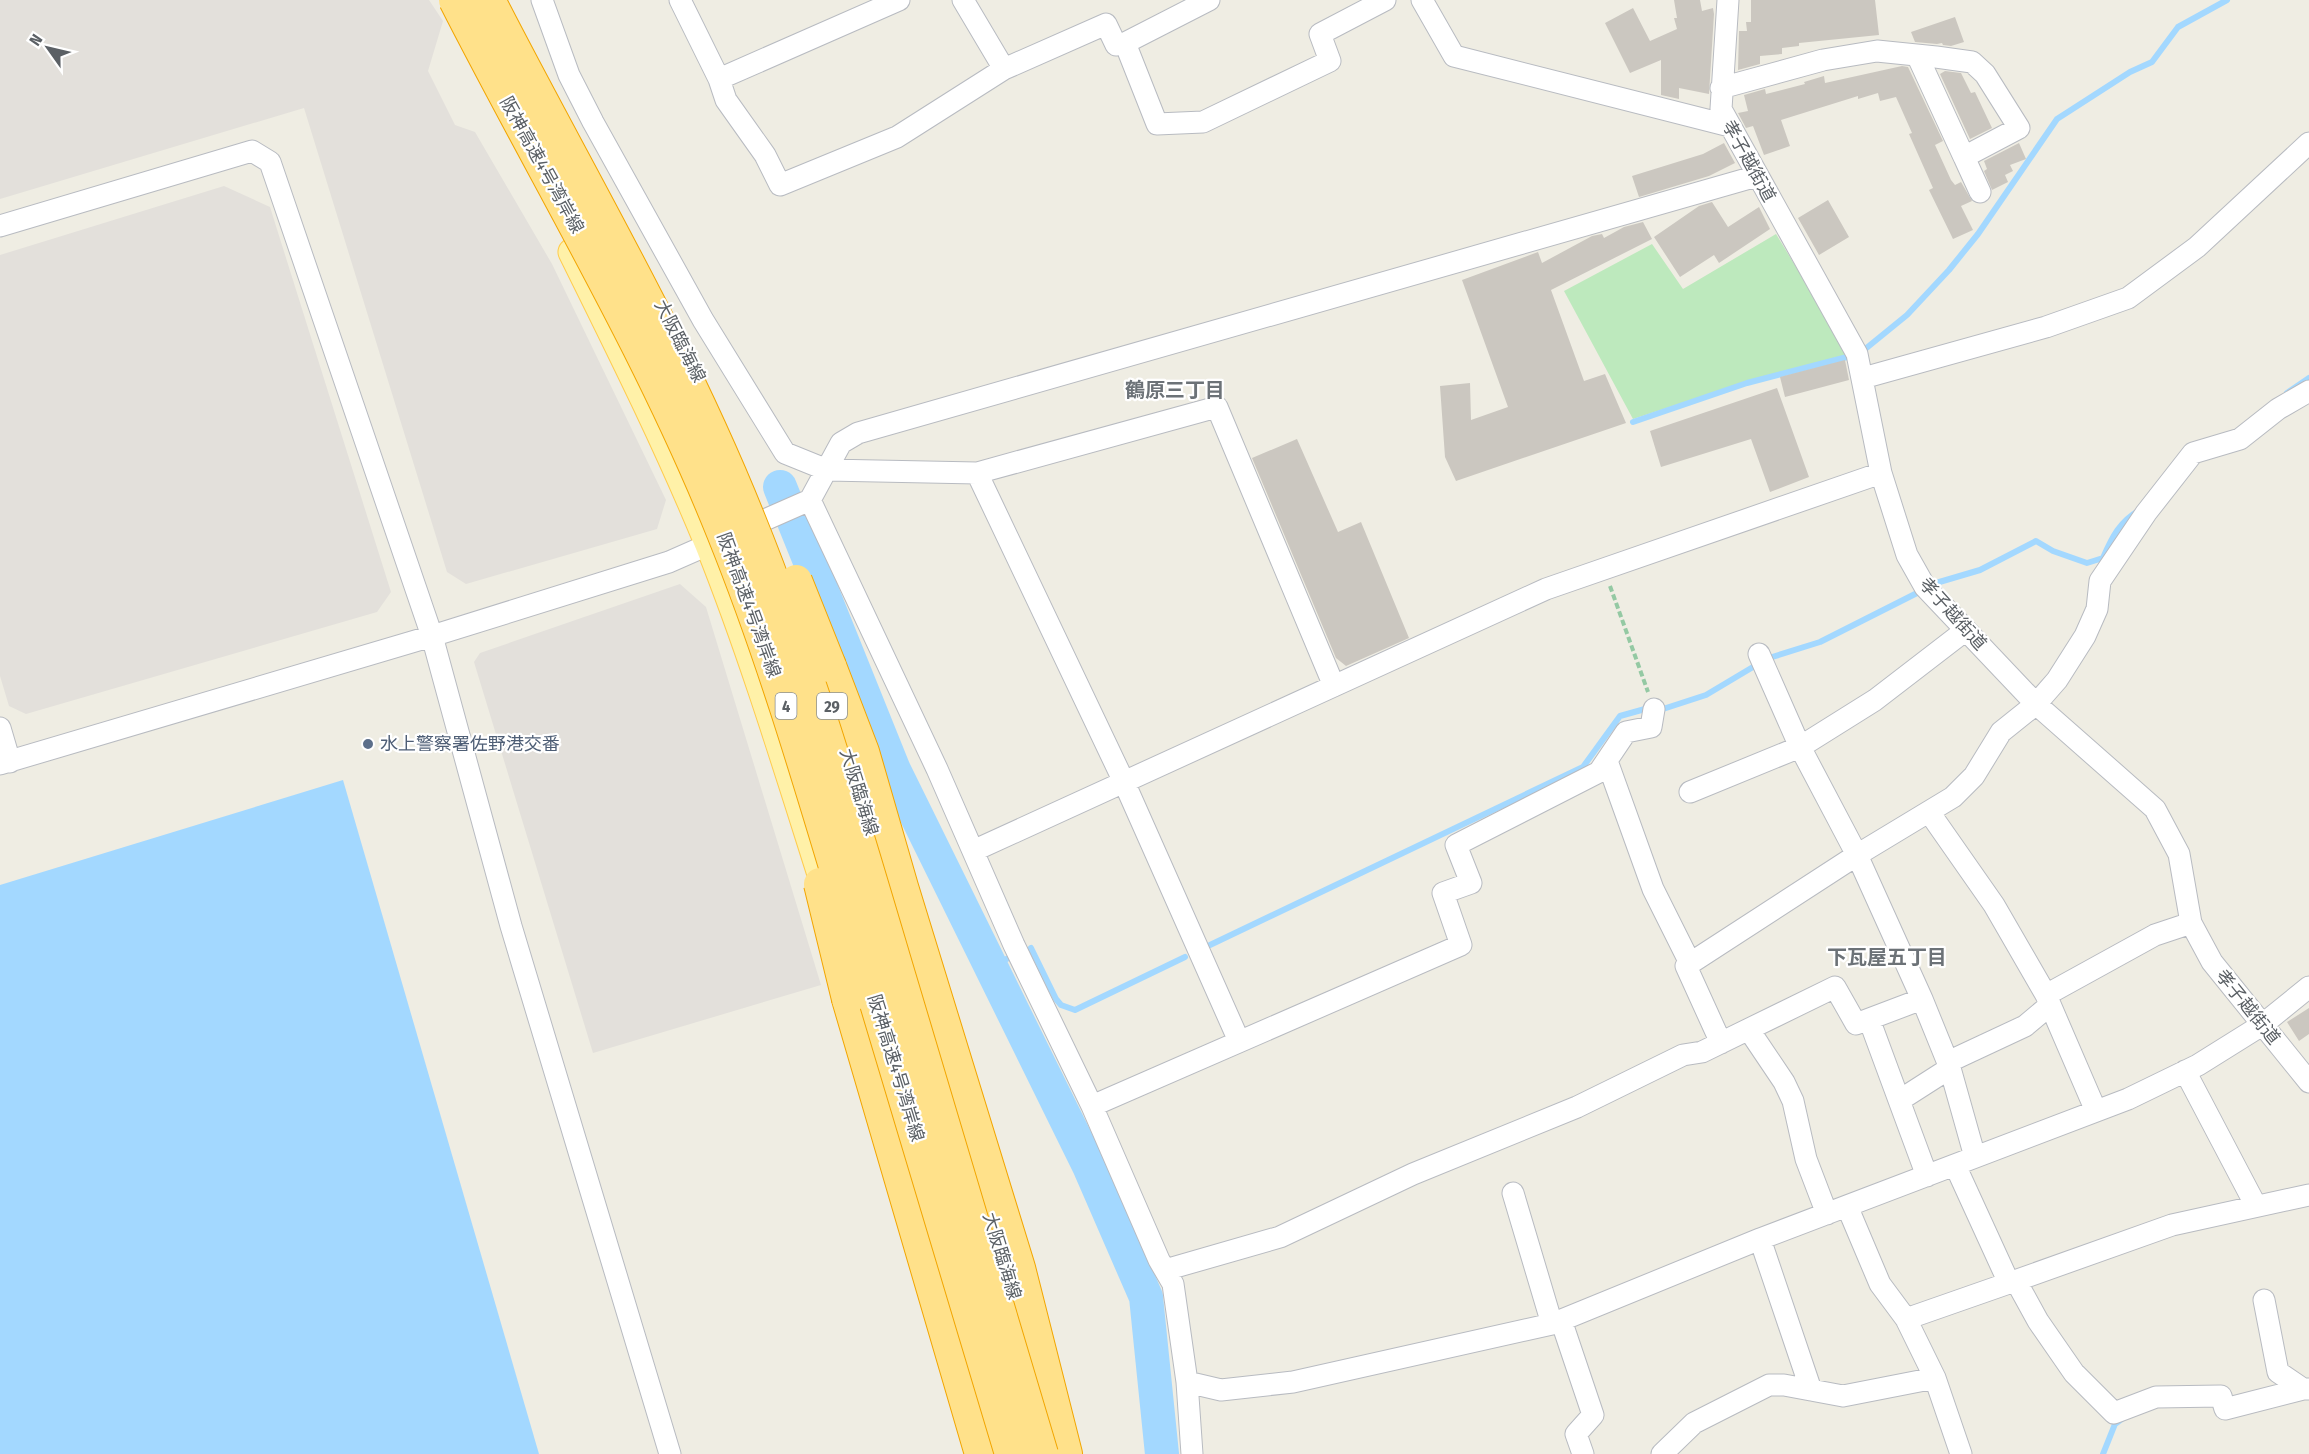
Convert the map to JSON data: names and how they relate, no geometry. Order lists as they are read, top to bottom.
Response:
{
  "streets": {
    "highway": ["阪神高速4号湾岸線", "4"],
    "main road": ["大阪臨海線", "29"],
    "street": ["孝子越街道"]
  },
  "districts": ["鶴原三丁目", "下瓦屋五丁目"],
  "places": ["水上警察署佐野港交番"],
  "north": "top left"
}
